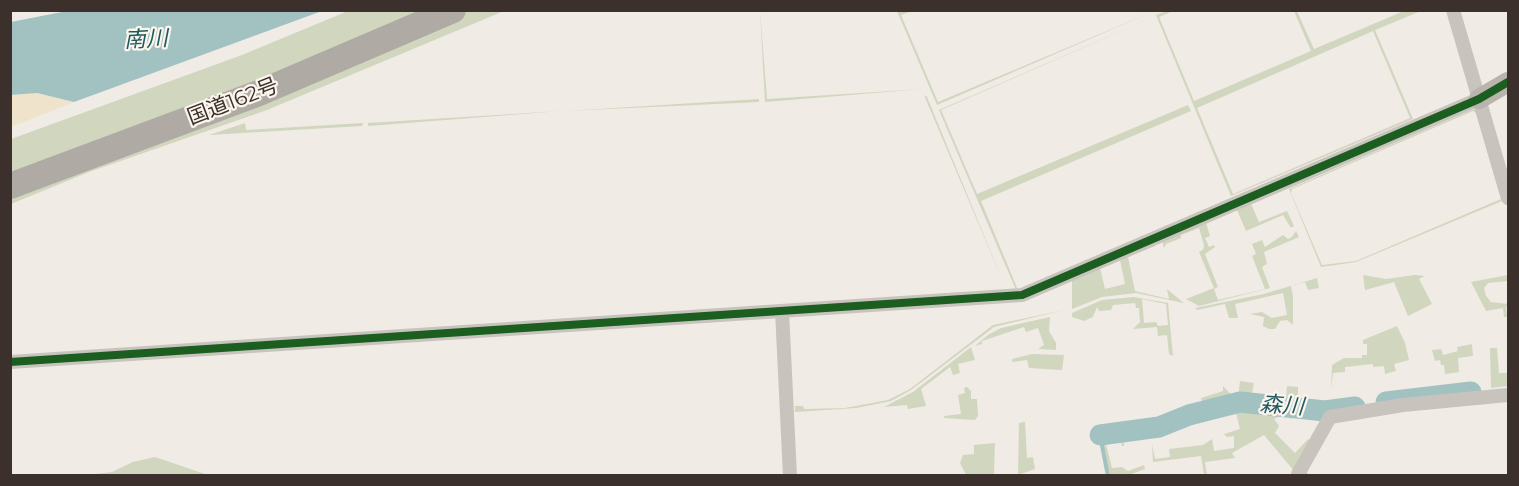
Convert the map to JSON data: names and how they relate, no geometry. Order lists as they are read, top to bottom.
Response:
{
  "streets": {
    "highway": ["国道162号"]
  },
  "water": ["南川", "森川"]
}
